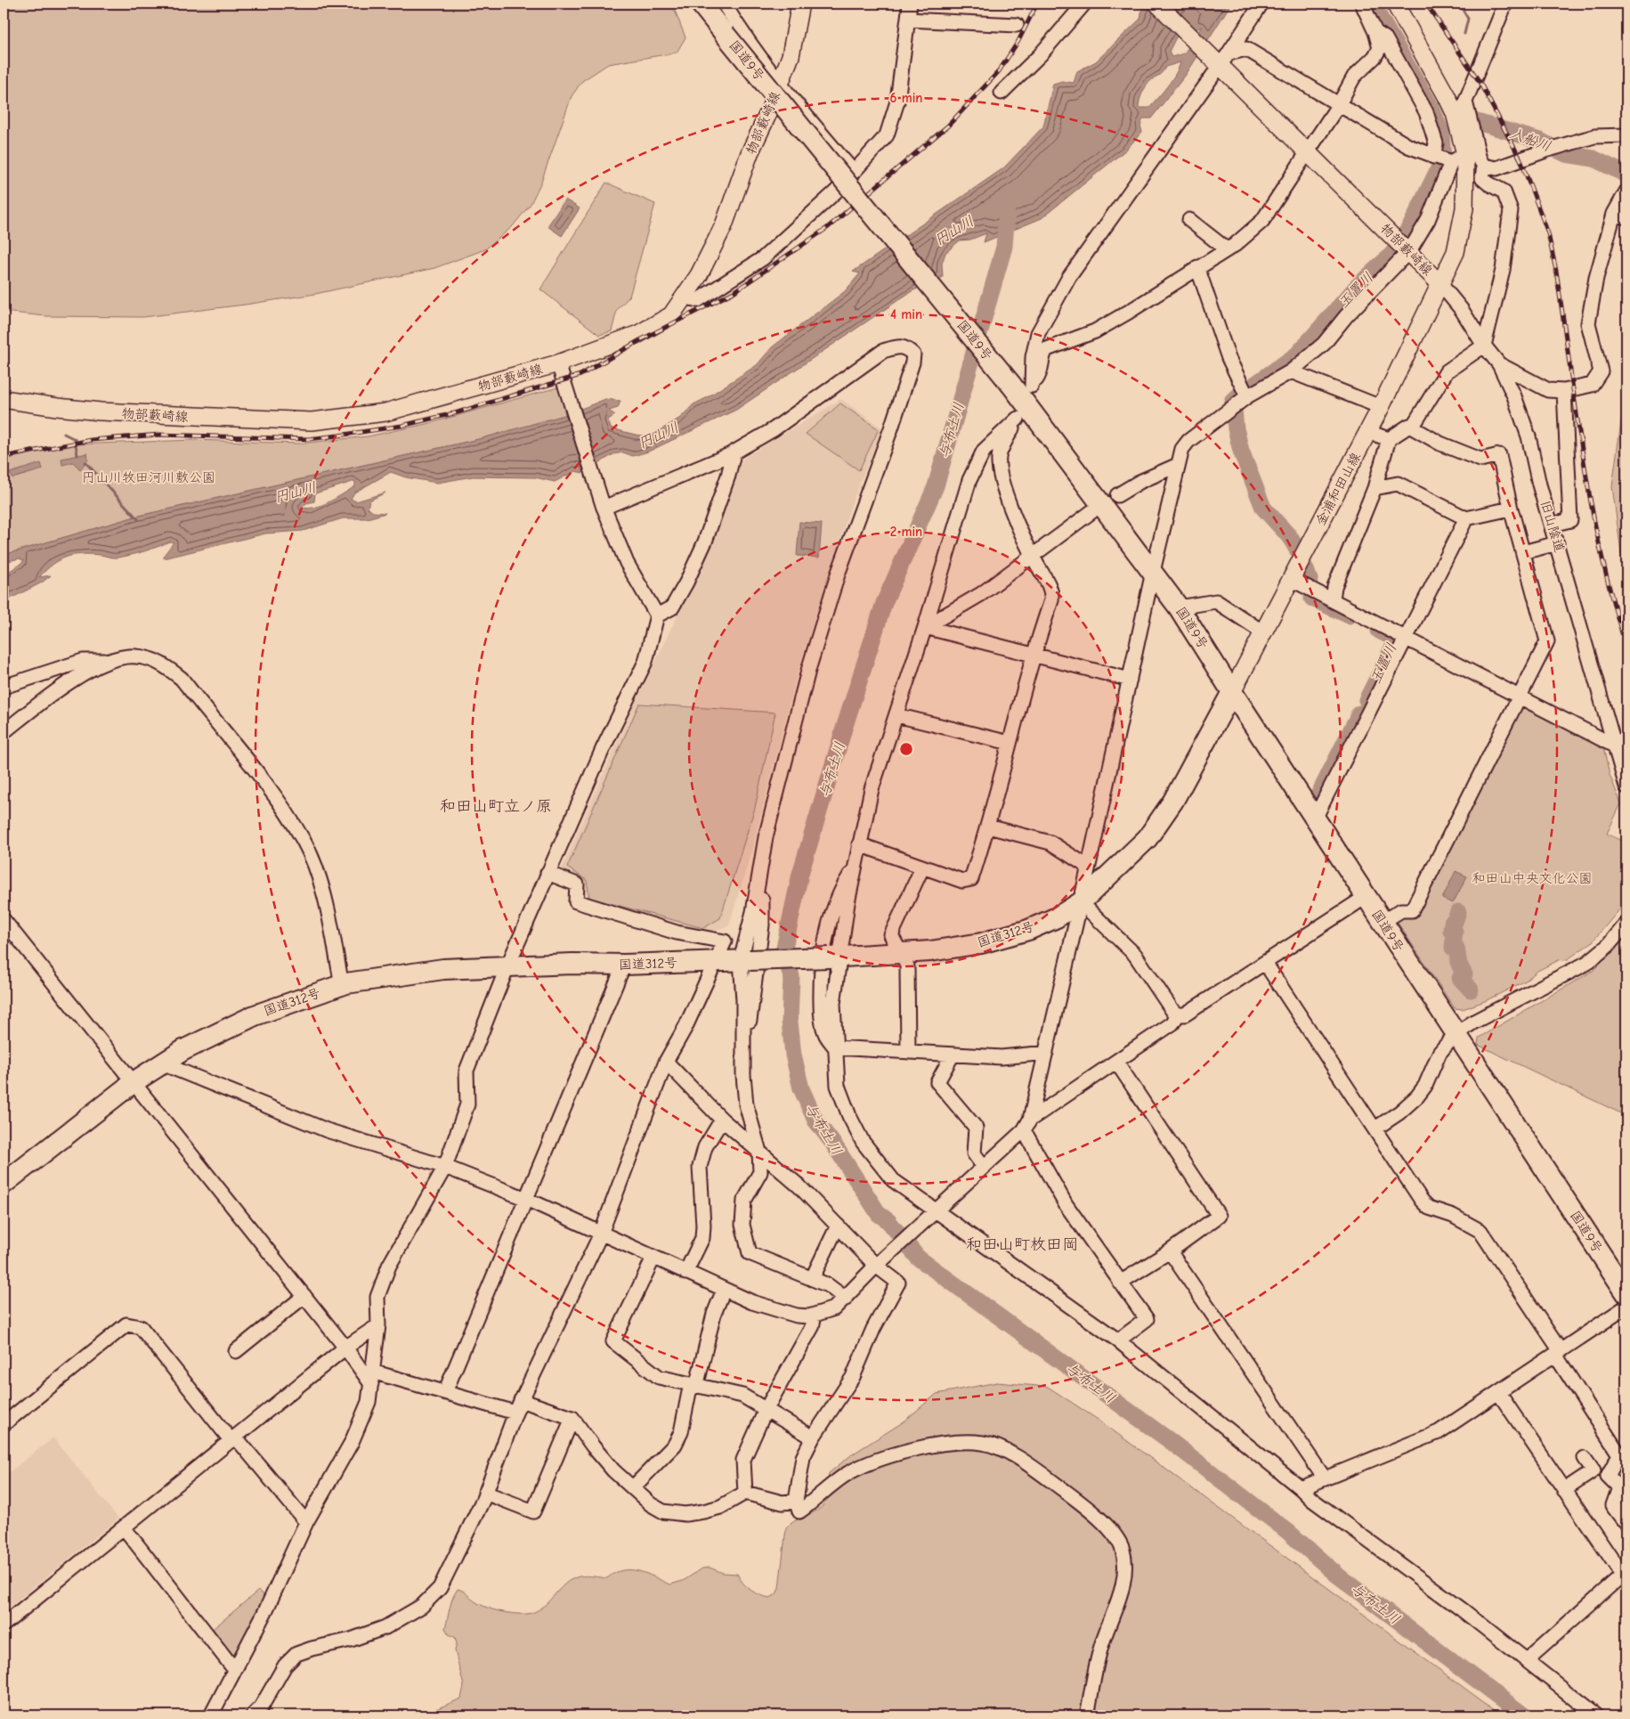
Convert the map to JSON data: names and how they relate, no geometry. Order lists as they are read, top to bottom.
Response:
{
  "streets": {
    "highway": ["国道9号", "国道312号"],
    "main road": ["物部藪崎線", "金浦和田山線"],
    "street": ["旧山陰道"]
  },
  "crossings": [
    ["国道9号", "金浦和田山線"],
    ["国道9号", "国道312号"],
    ["物部藪崎線", "金浦和田山線"],
    ["物部藪崎線", "旧山陰道"],
    ["金浦和田山線", "旧山陰道"],
    ["金浦和田山線", "国道312号"]
  ],
  "districts": ["和田山町立ノ原", "和田山町枚田岡"],
  "water": [
    "入船川",
    "円山川",
    "玉置川",
    "与布土川"
  ],
  "parks": ["円山川牧田河川敷公園", "和田山中央文化公園"],
  "rings": ["6 min", "4 min", "2 min"]
}
